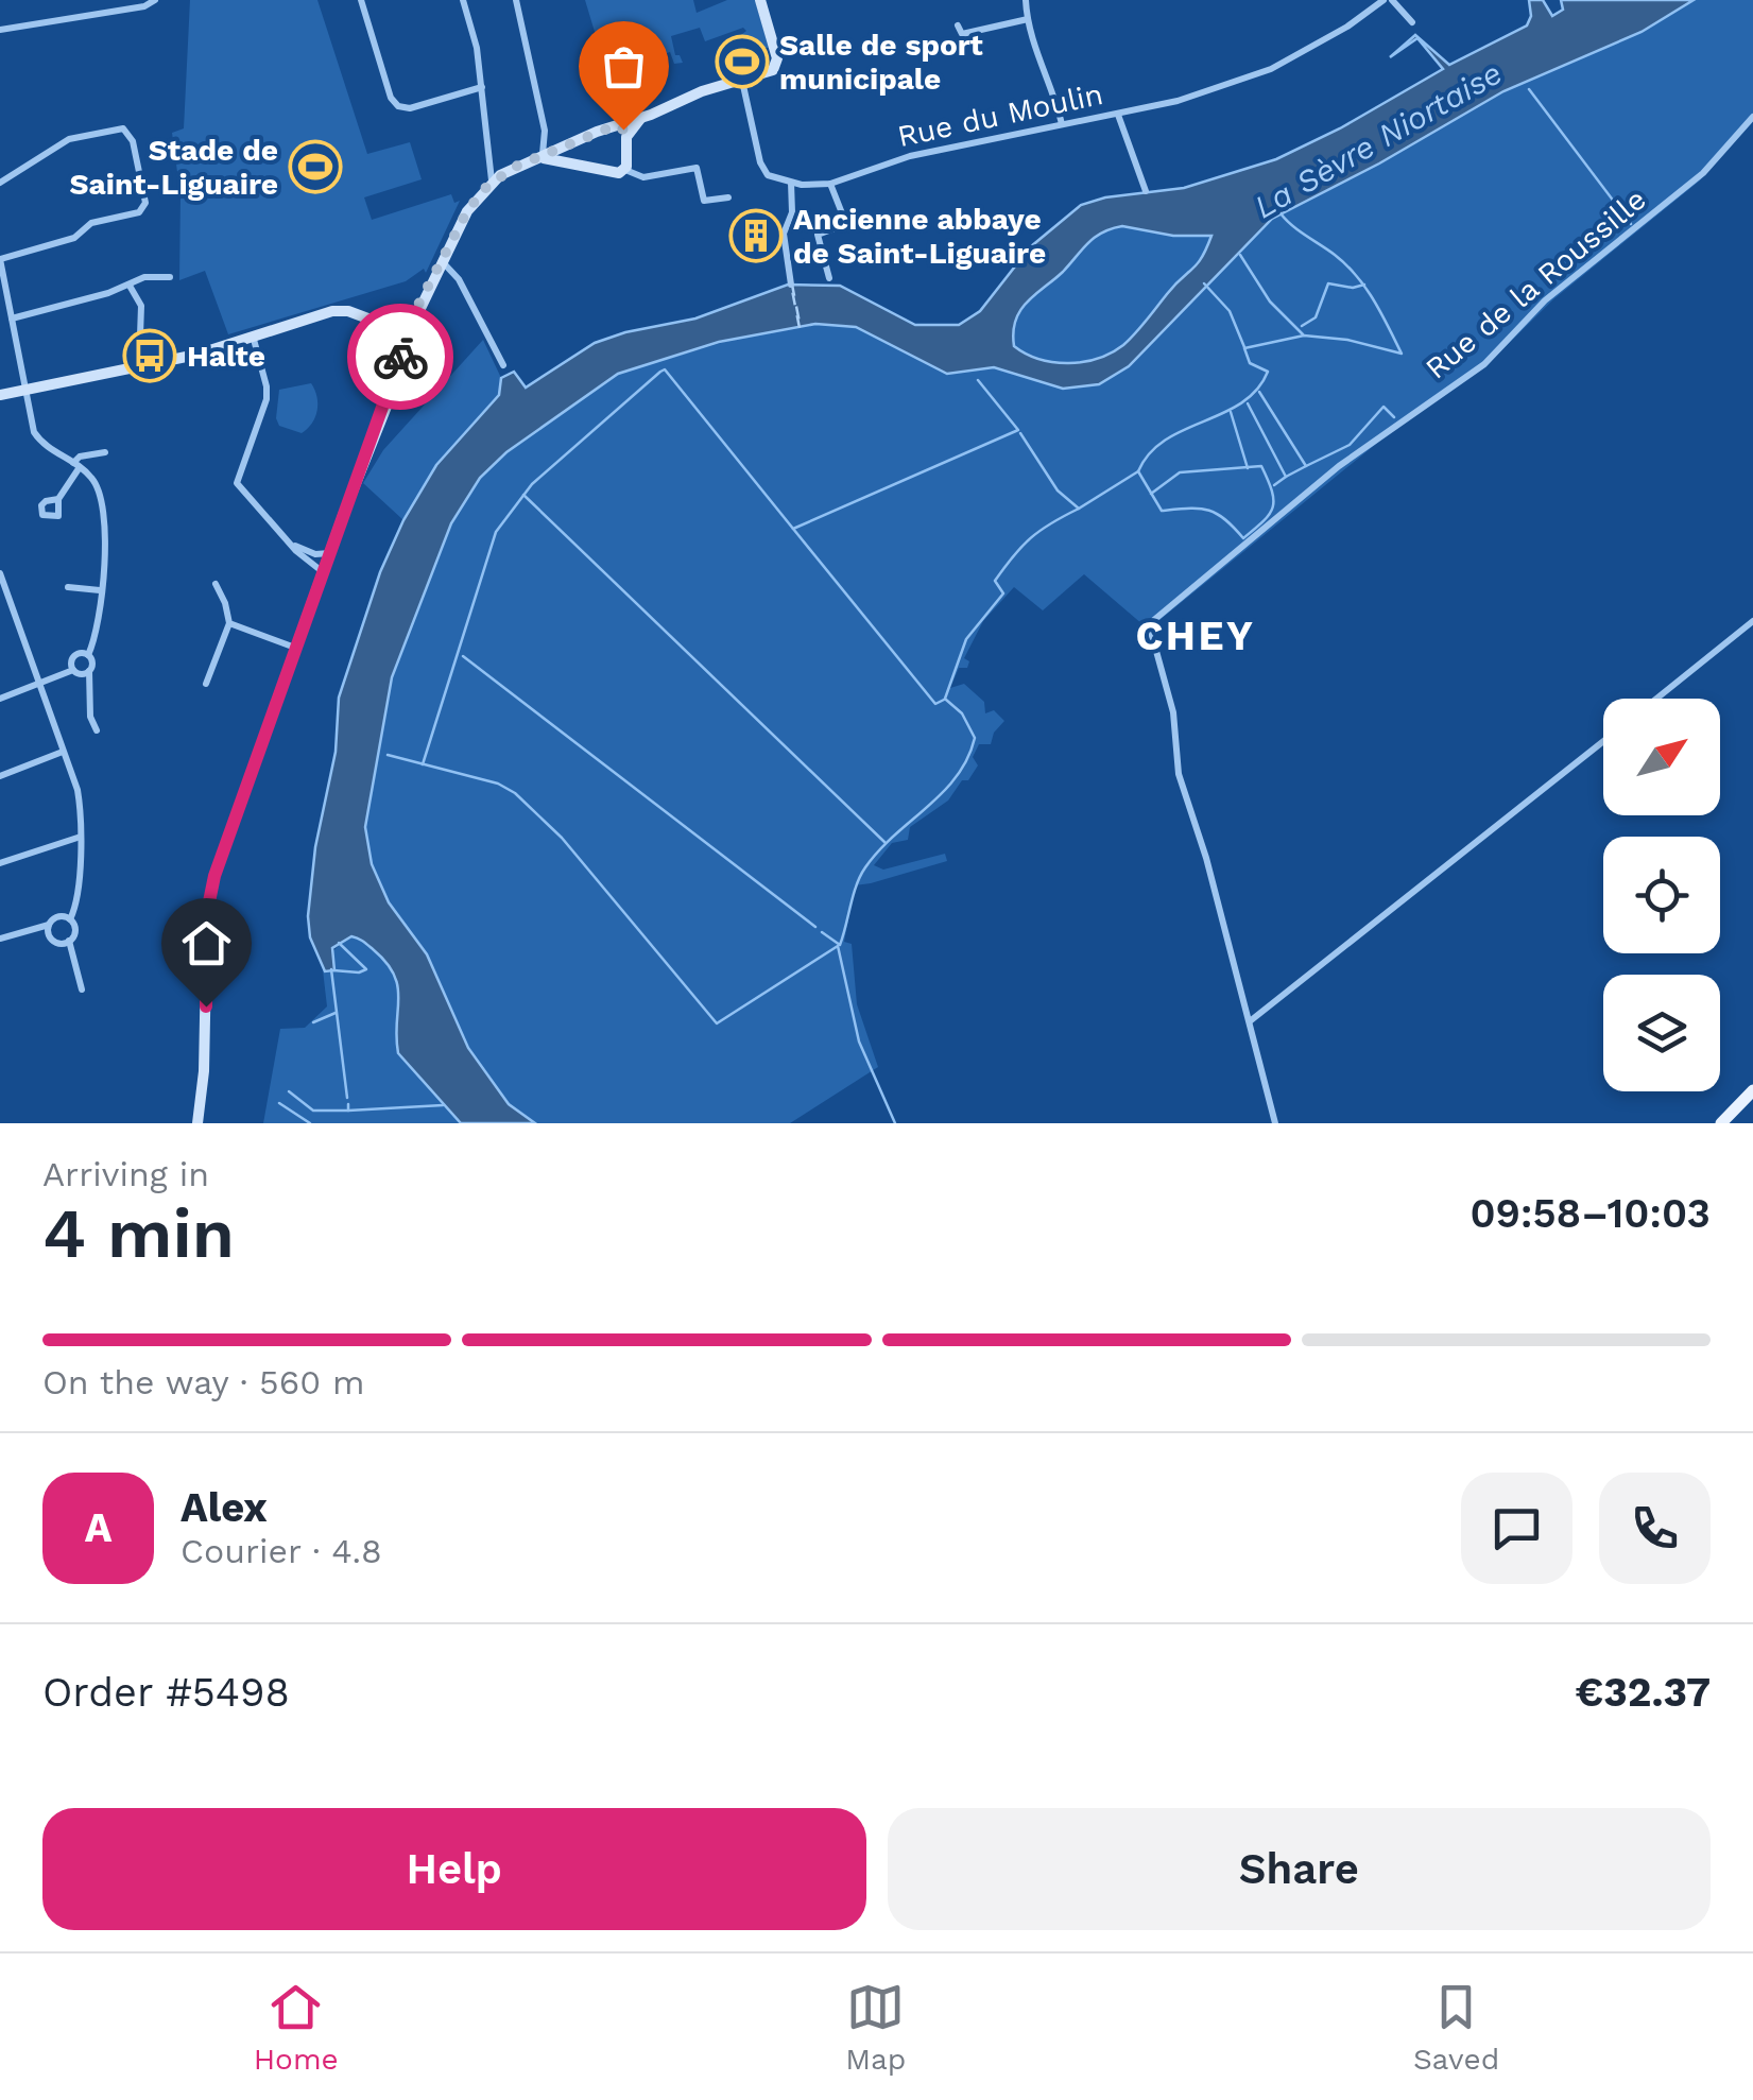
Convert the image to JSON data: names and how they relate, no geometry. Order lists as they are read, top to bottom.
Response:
{
  "streets": {
    "street": ["Rue du Moulin", "Rue de la Roussille"]
  },
  "districts": ["CHEY"],
  "water": ["La Sèvre Niortaise"],
  "places": {
    "sports": ["Salle de sport municipale", "Stade de Saint-Liguaire"],
    "building": ["Ancienne abbaye de Saint-Liguaire"],
    "bus stop": ["Halte"]
  },
  "north": "top right",
  "page": {
    "heading": ["4 min", "Arriving in", "09:58–10:03"],
    "panel": [
      "Alex",
      "Courier · 4.8",
      "Order #5498",
      "€32.37"
    ],
    "bar": "On the way · 560 m",
    "round": "A",
    "buttons": ["Help", "Share"],
    "tabs": ["Home", "Map", "Saved"]
  }
}
